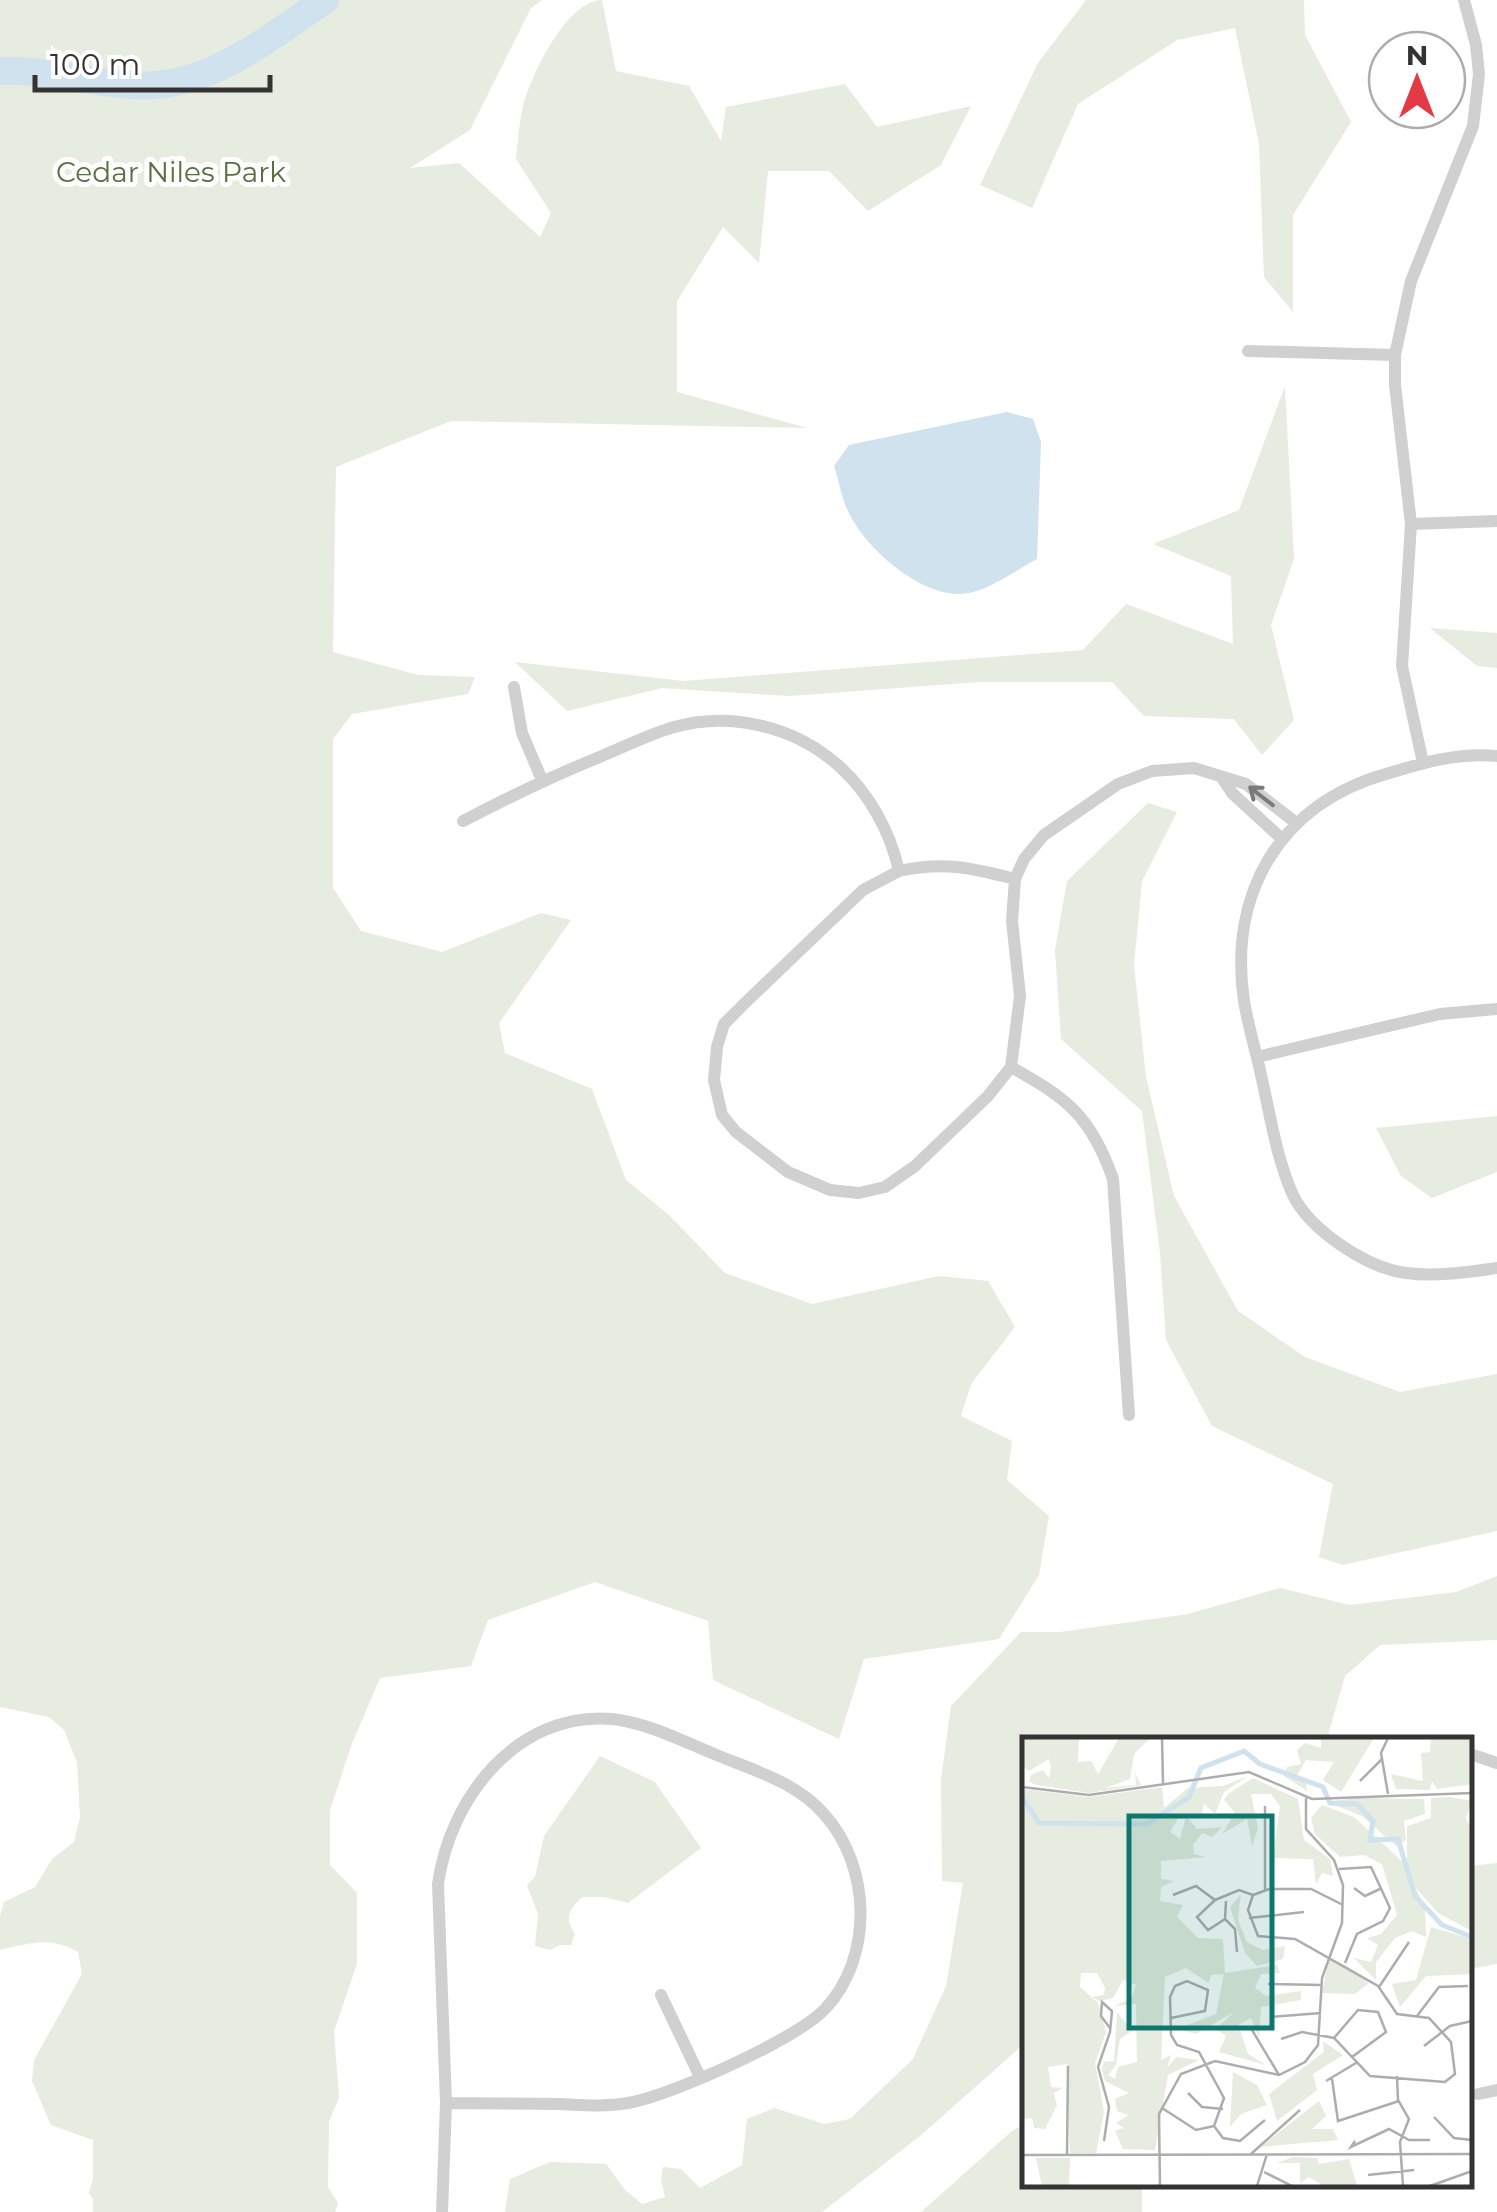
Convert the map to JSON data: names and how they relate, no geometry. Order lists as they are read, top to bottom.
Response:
{
  "parks": ["Cedar Niles Park"],
  "scale_bar": "100 m",
  "north": "top"
}
